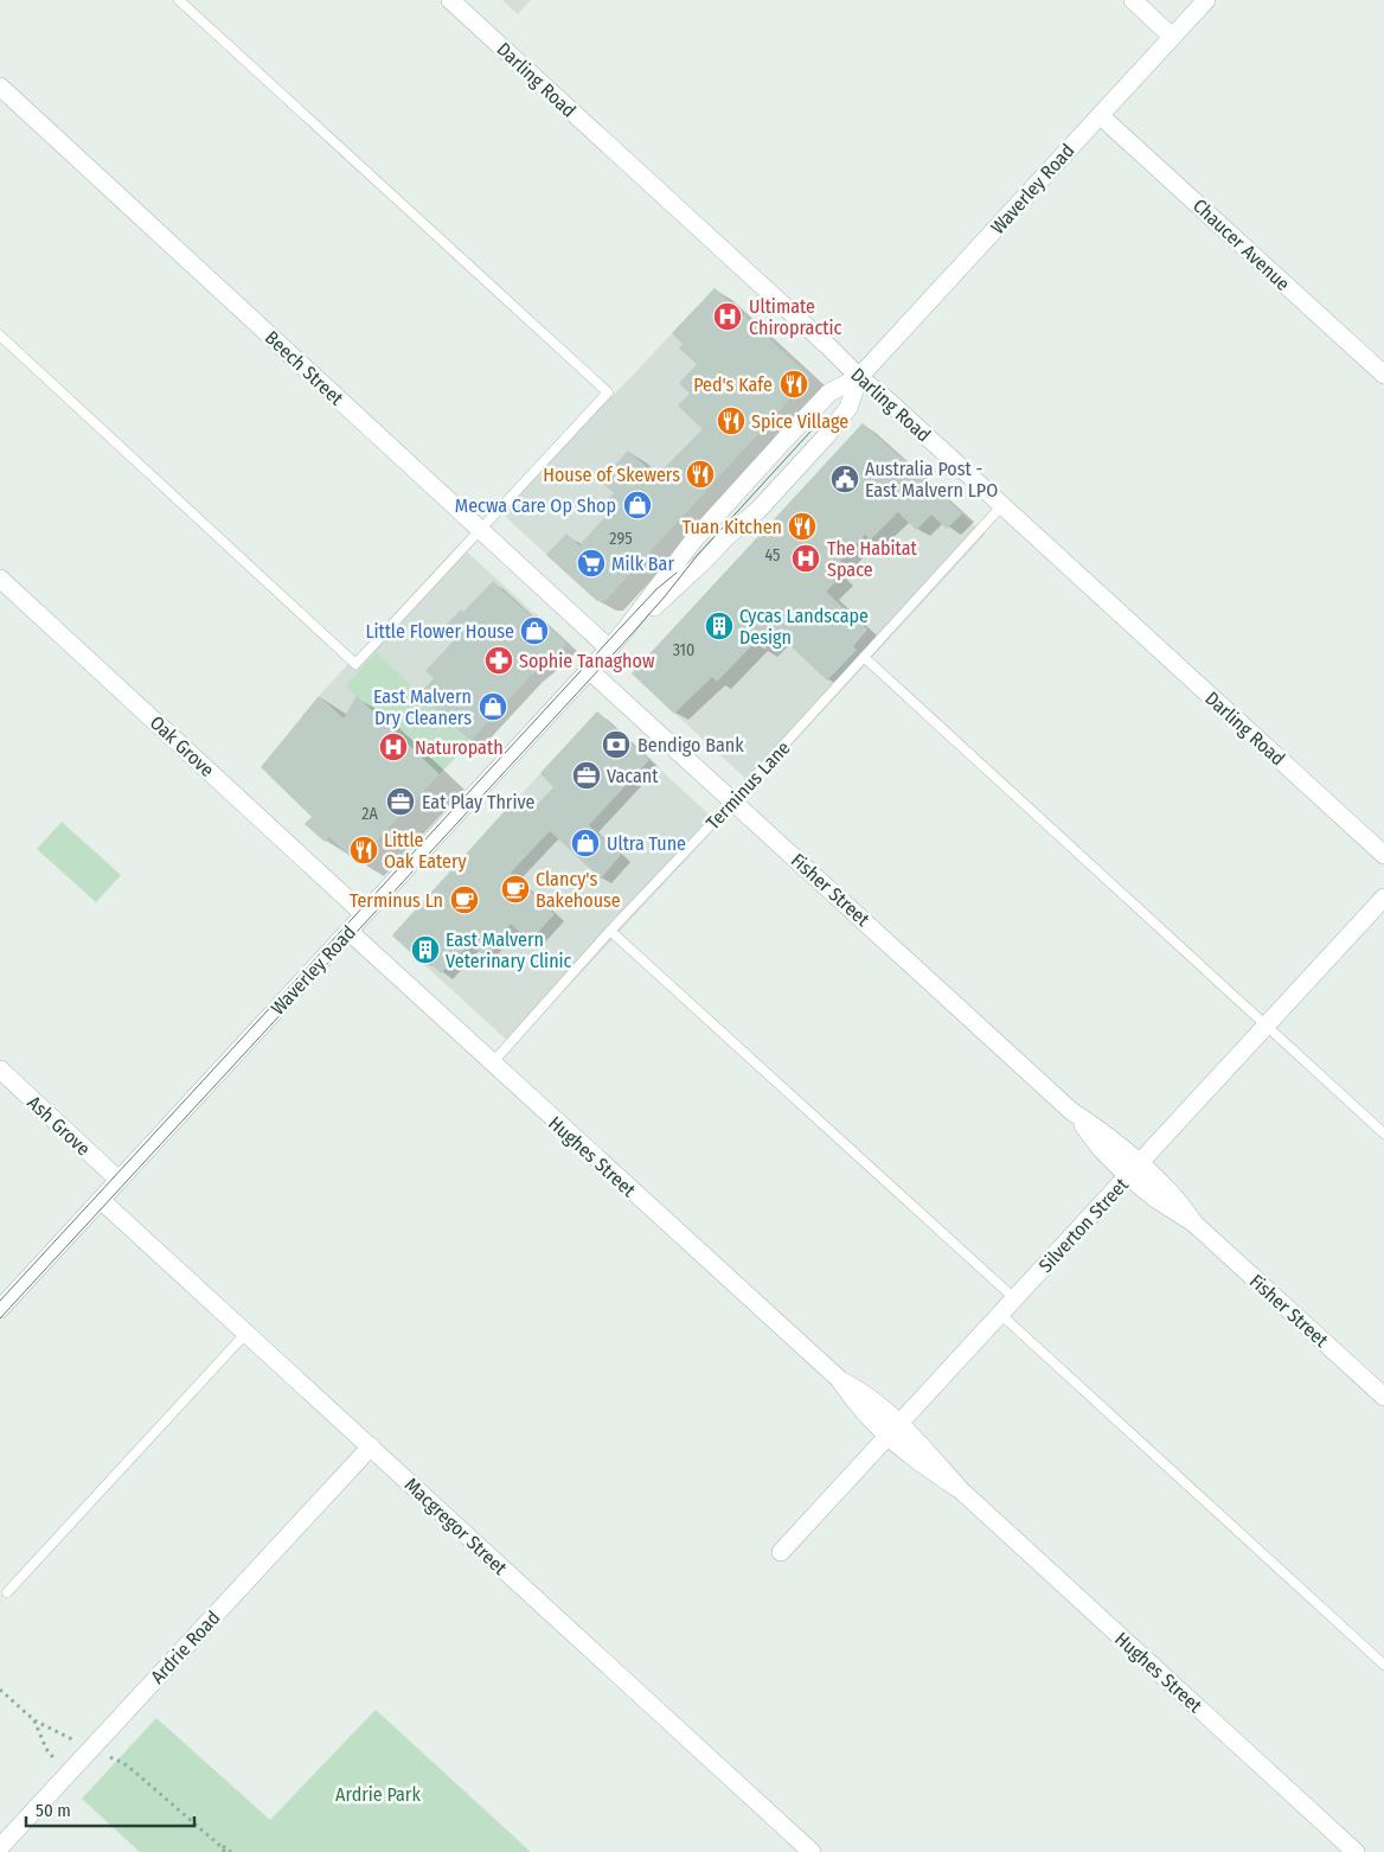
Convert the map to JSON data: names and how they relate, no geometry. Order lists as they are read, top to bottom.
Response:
{
  "streets": {
    "street": [
      "Darling Road",
      "Waverley Road",
      "Chaucer Avenue",
      "Beech Street",
      "Oak Grove",
      "Fisher Street",
      "Ash Grove",
      "Hughes Street",
      "Silverton Street",
      "Macgregor Street",
      "Ardrie Road"
    ],
    "lane": ["Terminus Lane"]
  },
  "crossings": [
    ["Darling Road", "Waverley Road"],
    ["Darling Road", "Terminus Lane"],
    ["Waverley Road", "Chaucer Avenue"],
    ["Waverley Road", "Beech Street"],
    ["Waverley Road", "Oak Grove"],
    ["Waverley Road", "Fisher Street"],
    ["Waverley Road", "Ash Grove"],
    ["Waverley Road", "Hughes Street"],
    ["Waverley Road", "Macgregor Street"],
    ["Terminus Lane", "Fisher Street"],
    ["Terminus Lane", "Hughes Street"],
    ["Fisher Street", "Silverton Street"],
    ["Hughes Street", "Silverton Street"],
    ["Macgregor Street", "Ardrie Road"]
  ],
  "parks": ["Ardrie Park"],
  "places": {
    "hospital": ["Ultimate Chiropractic", "The Habitat Space", "Naturopath"],
    "restaurant": [
      "Ped's Kafe",
      "Spice Village",
      "House of Skewers",
      "Tuan Kitchen",
      "Little Oak Eatery"
    ],
    "public building": ["Australia Post - East Malvern LPO"],
    "shop": [
      "Mecwa Care Op Shop",
      "Little Flower House",
      "East Malvern Dry Cleaners",
      "Ultra Tune"
    ],
    "supermarket": ["Milk Bar"],
    "building": ["Cycas Landscape Design", "East Malvern Veterinary Clinic"],
    "pharmacy": ["Sophie Tanaghow"],
    "bank": ["Bendigo Bank"],
    "office": ["Vacant", "Eat Play Thrive"],
    "cafe": ["Clancy's Bakehouse", "Terminus Ln"]
  },
  "house_numbers": [
    "295",
    "45",
    "310",
    "2A"
  ],
  "scale_bar": "50 m"
}
